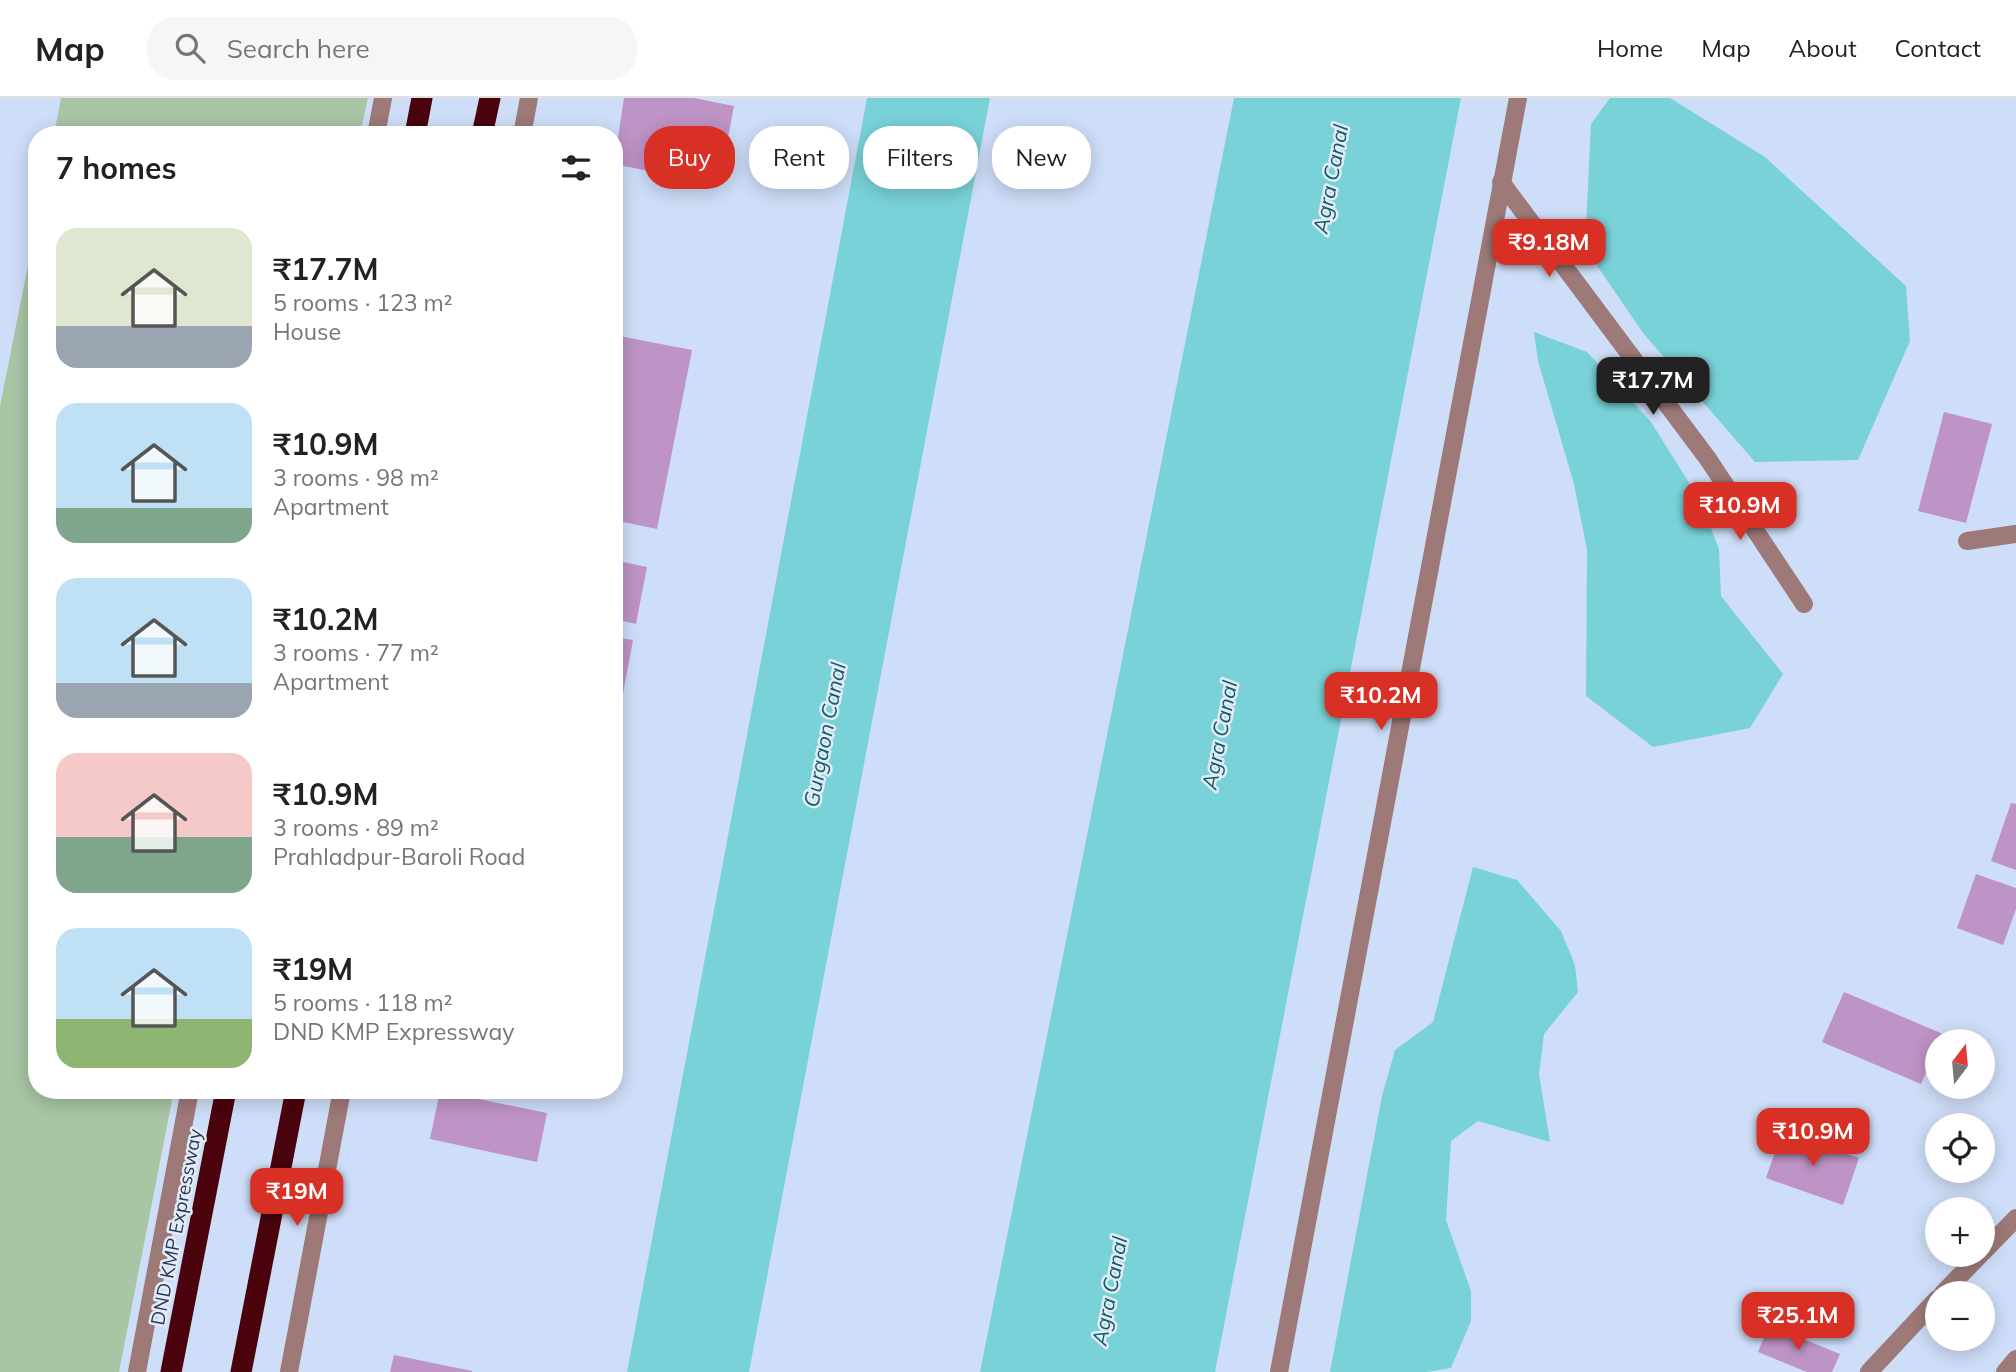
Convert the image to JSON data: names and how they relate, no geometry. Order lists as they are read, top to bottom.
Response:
{
  "streets": {
    "highway": ["DND KMP Expressway"]
  },
  "water": ["Agra Canal", "Gurgaon Canal"],
  "north": "top",
  "page": {
    "header": "Map",
    "search": "Search here",
    "nav": [
      "Home",
      "Map",
      "About",
      "Contact"
    ],
    "chip": [
      "Buy",
      "Rent",
      "Filters",
      "New"
    ],
    "heading": "7 homes",
    "list": [
      {
        "name": "₹17.7M",
        "note": "5 rooms · 123 m² · House"
      },
      {
        "name": "₹10.9M",
        "note": "3 rooms · 98 m² · Apartment"
      },
      {
        "name": "₹10.2M",
        "note": "3 rooms · 77 m² · Apartment"
      },
      {
        "name": "₹10.9M",
        "note": "3 rooms · 89 m² · Prahladpur-Baroli Road"
      },
      {
        "name": "₹19M",
        "note": "5 rooms · 118 m² · DND KMP Expressway"
      }
    ],
    "price": [
      "₹9.18M",
      "₹17.7M",
      "₹10.9M",
      "₹10.2M",
      "₹10.9M",
      "₹19M",
      "₹25.1M"
    ],
    "map_buttons": ["+", "−"]
  }
}
